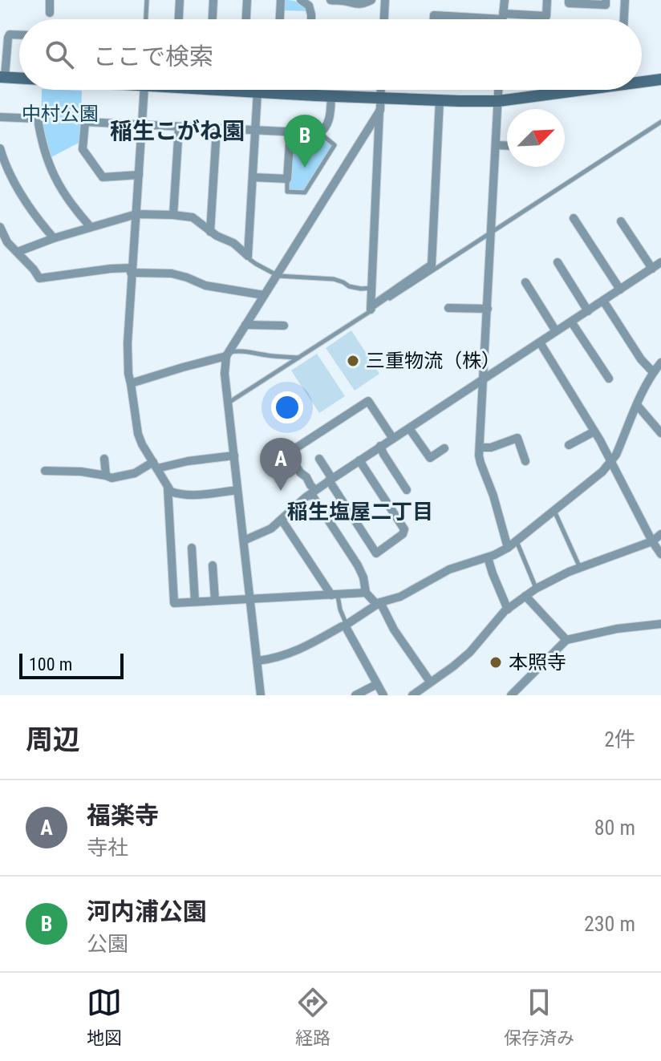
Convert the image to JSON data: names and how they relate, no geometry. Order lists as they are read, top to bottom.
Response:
{
  "districts": ["稲生こがね園", "稲生塩屋二丁目"],
  "parks": ["中村公園"],
  "places": ["三重物流（株）", "本照寺"],
  "scale_bar": "100 m",
  "north": "top right",
  "page": {
    "search": "ここで検索",
    "pins": ["B", "A"],
    "scale": "100 m",
    "heading": ["周辺", "2件"],
    "list": [
      {
        "mark": "A",
        "name": "福楽寺",
        "note": "寺社",
        "value": "80 m"
      },
      {
        "mark": "B",
        "name": "河内浦公園",
        "note": "公園",
        "value": "230 m"
      }
    ],
    "nav": ["地図", "経路", "保存済み"]
  }
}
